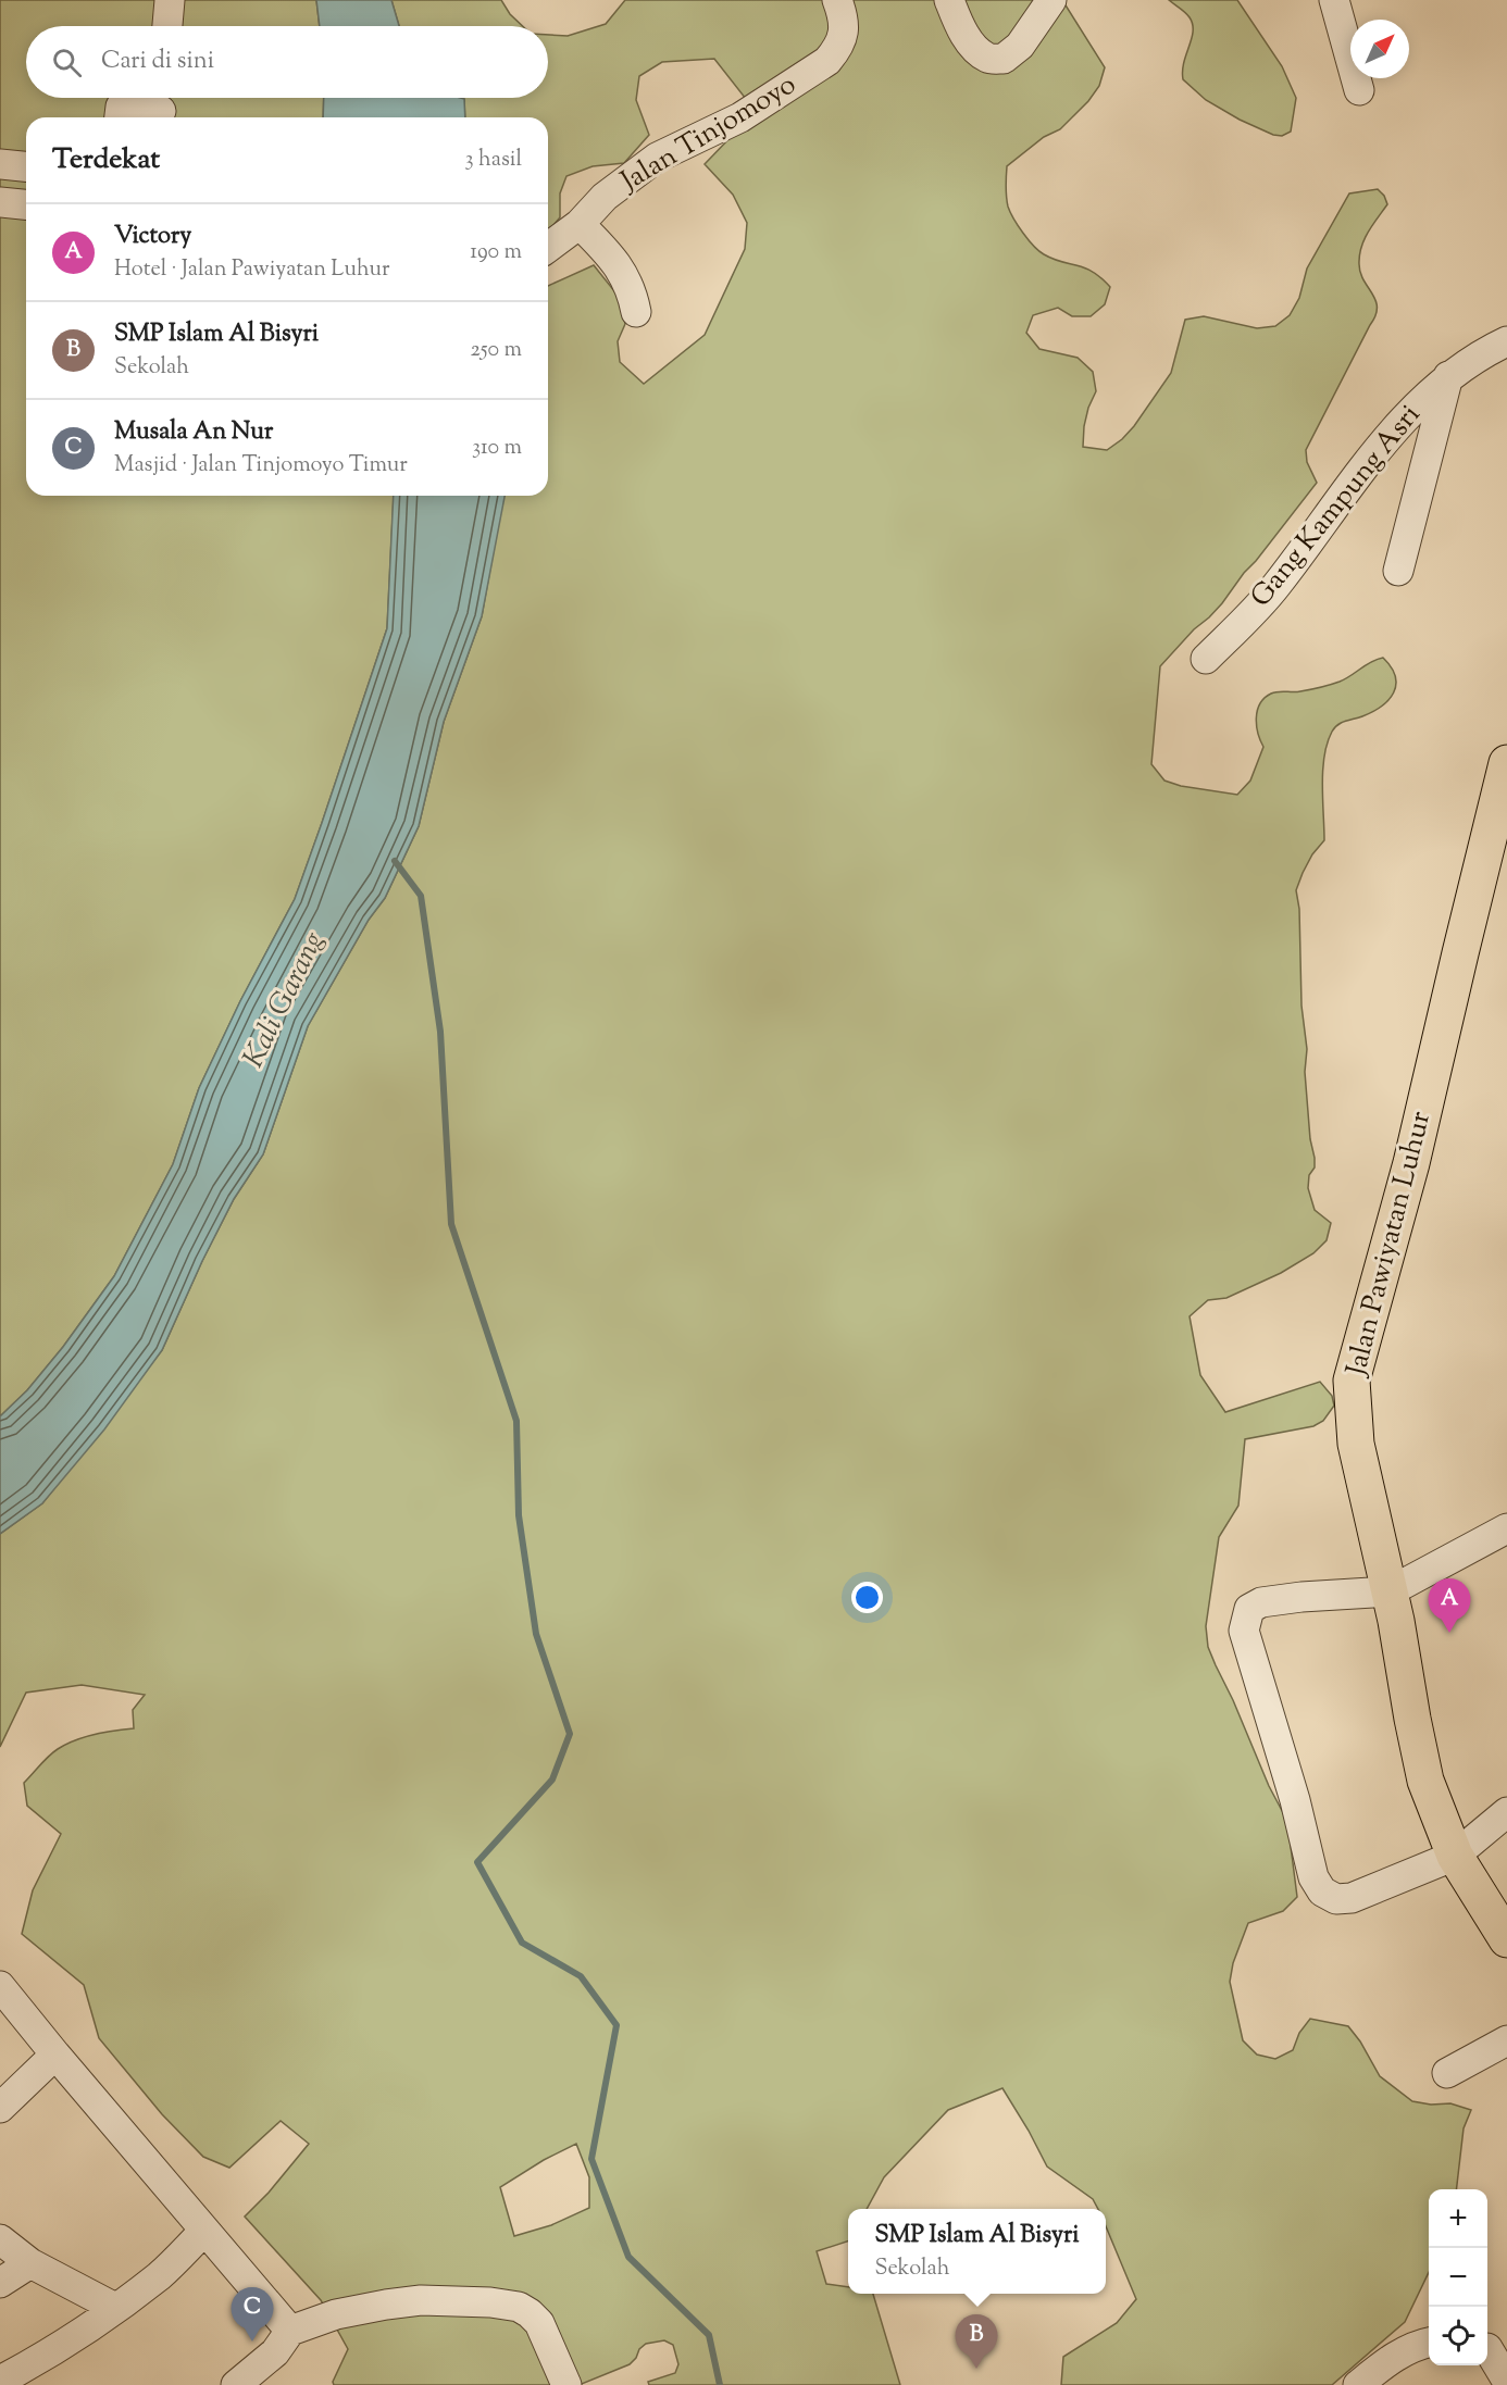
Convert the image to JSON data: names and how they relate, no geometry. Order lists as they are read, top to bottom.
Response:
{
  "streets": {
    "main road": ["Jalan Pawiyatan Luhur"],
    "street": ["Jalan Tinjomoyo", "Gang Kampung Asri"]
  },
  "water": ["Kali Garang"],
  "north": "top right",
  "page": {
    "search": "Cari di sini",
    "heading": ["Terdekat", "3 hasil"],
    "list": [
      {
        "mark": "A",
        "name": "Victory",
        "note": "Hotel · Jalan Pawiyatan Luhur",
        "value": "190 m"
      },
      {
        "mark": "B",
        "name": "SMP Islam Al Bisyri",
        "note": "Sekolah",
        "value": "250 m"
      },
      {
        "mark": "C",
        "name": "Musala An Nur",
        "note": "Masjid · Jalan Tinjomoyo Timur",
        "value": "310 m"
      }
    ],
    "pins": ["A", "C", "B"],
    "map_buttons": ["+", "−"],
    "popup": ["SMP Islam Al Bisyri", "Sekolah"]
  }
}
